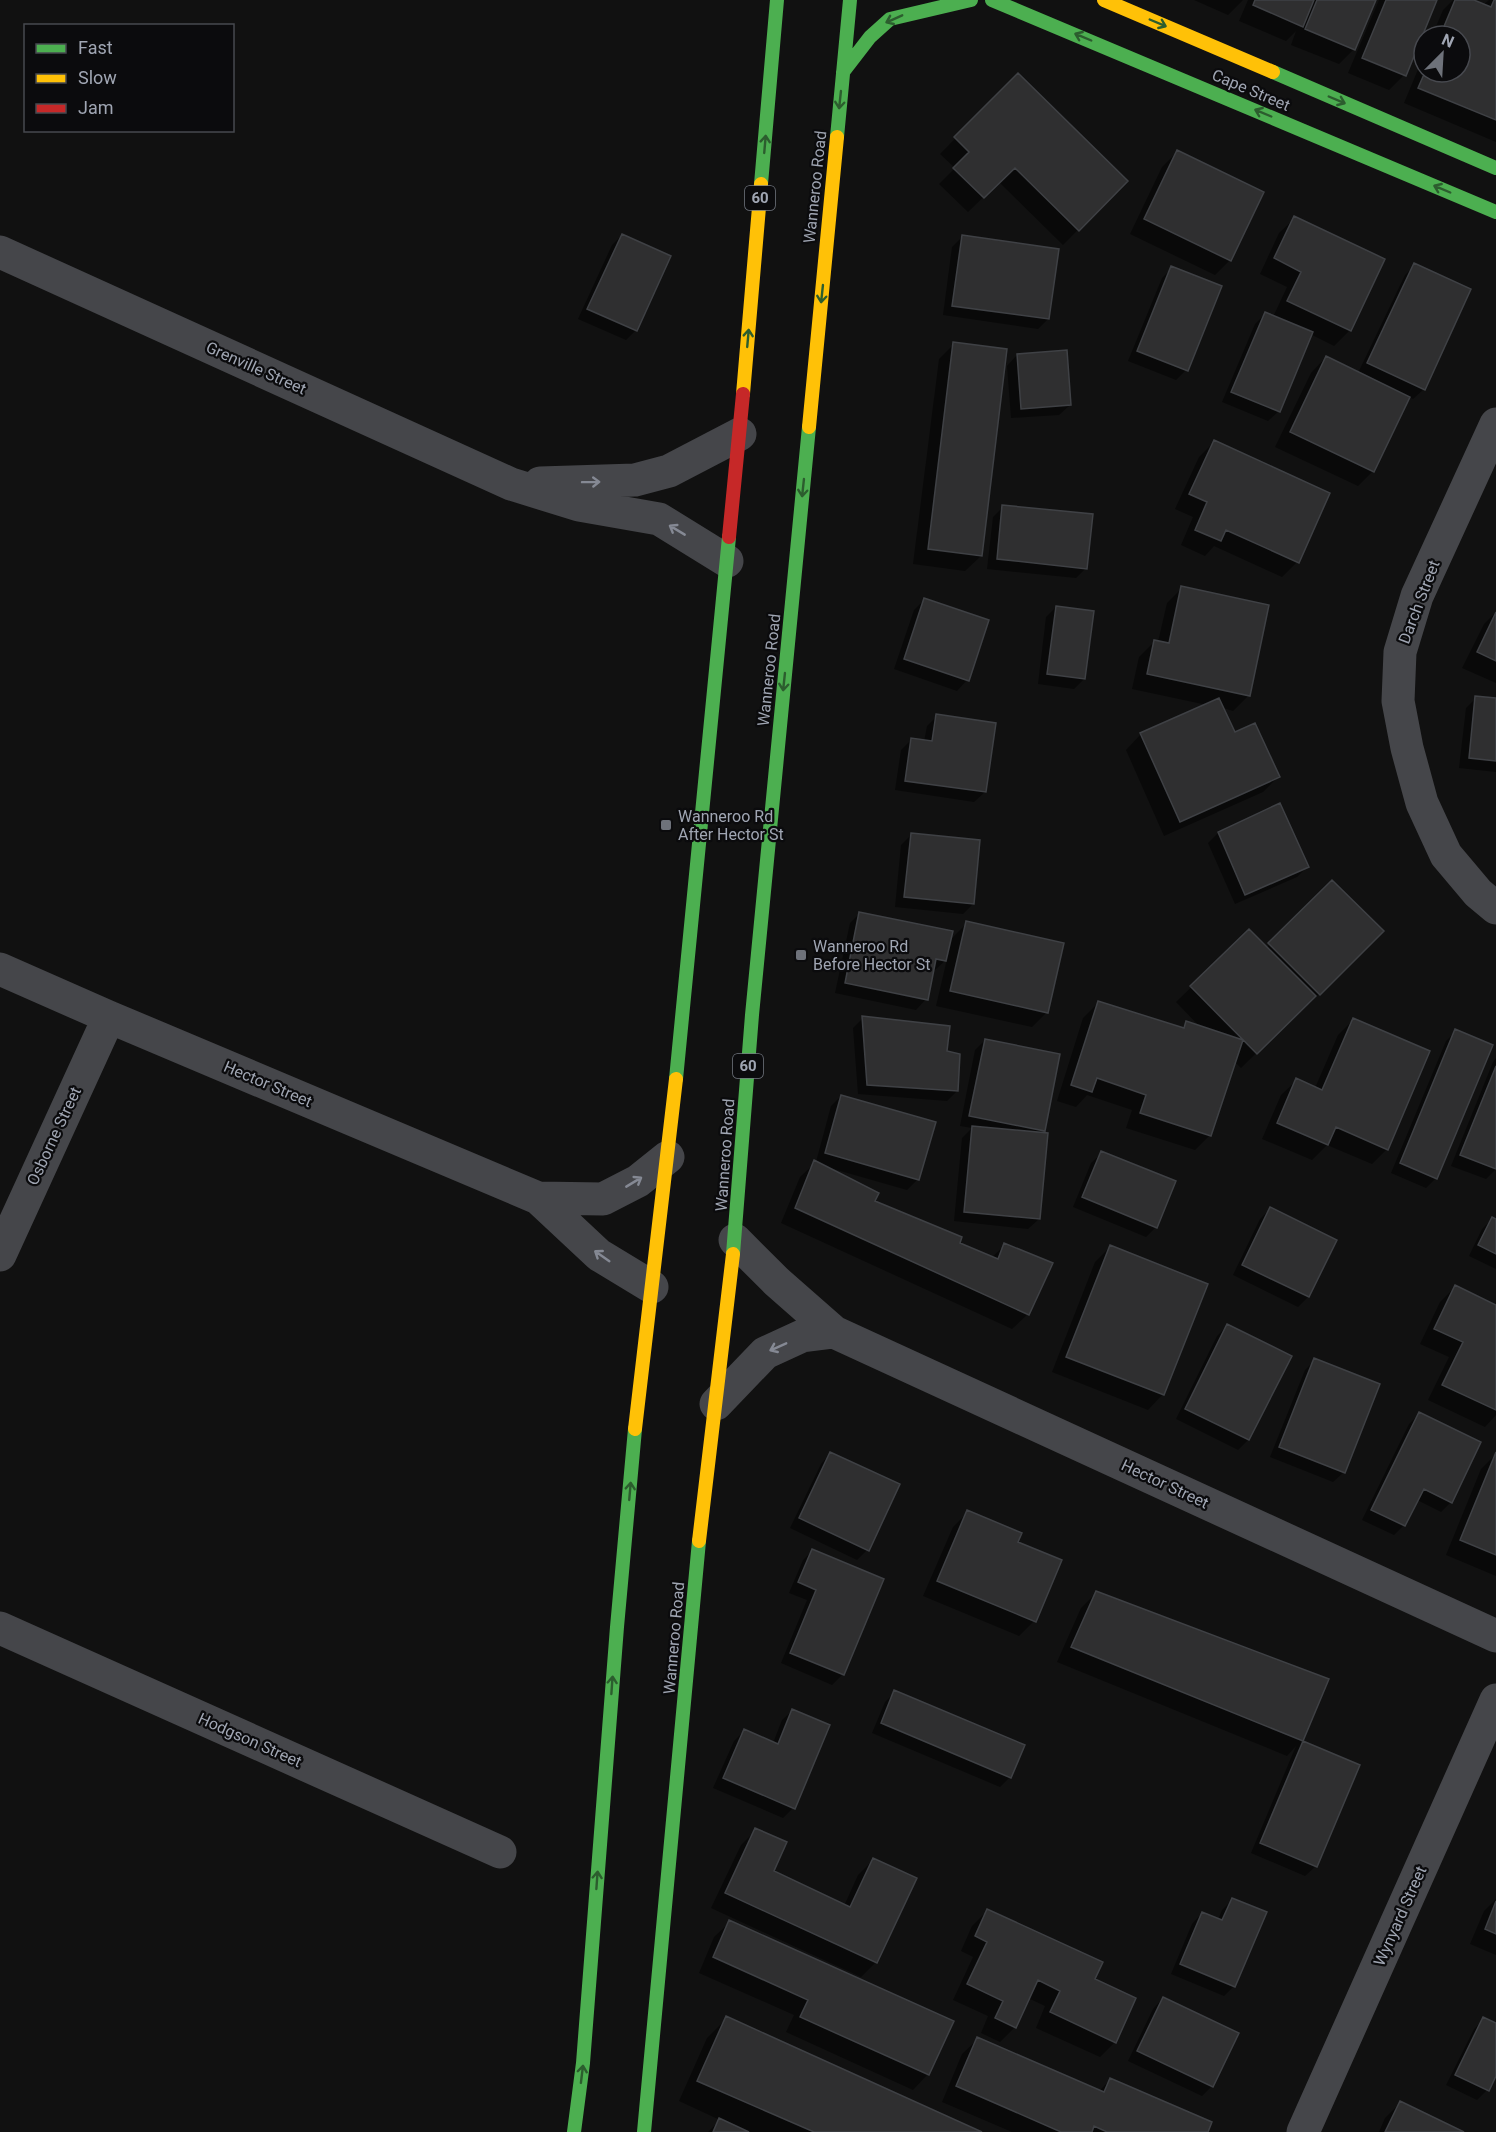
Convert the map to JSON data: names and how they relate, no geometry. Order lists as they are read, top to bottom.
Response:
{
  "streets": {
    "main road": ["Cape Street", "Wanneroo Road", "60"],
    "street": [
      "Grenville Street",
      "Darch Street",
      "Hector Street",
      "Osborne Street",
      "Hodgson Street",
      "Wynyard Street"
    ]
  },
  "crossings": [
    ["Wanneroo Road", "Hector Street"],
    ["60", "Grenville Street"],
    ["60", "Hector Street"],
    ["Hector Street", "Osborne Street"]
  ],
  "places": {
    "transit": ["Wanneroo Rd After Hector St", "Wanneroo Rd Before Hector St"]
  },
  "legend": ["Fast", "Slow", "Jam"],
  "north": "top right"
}
